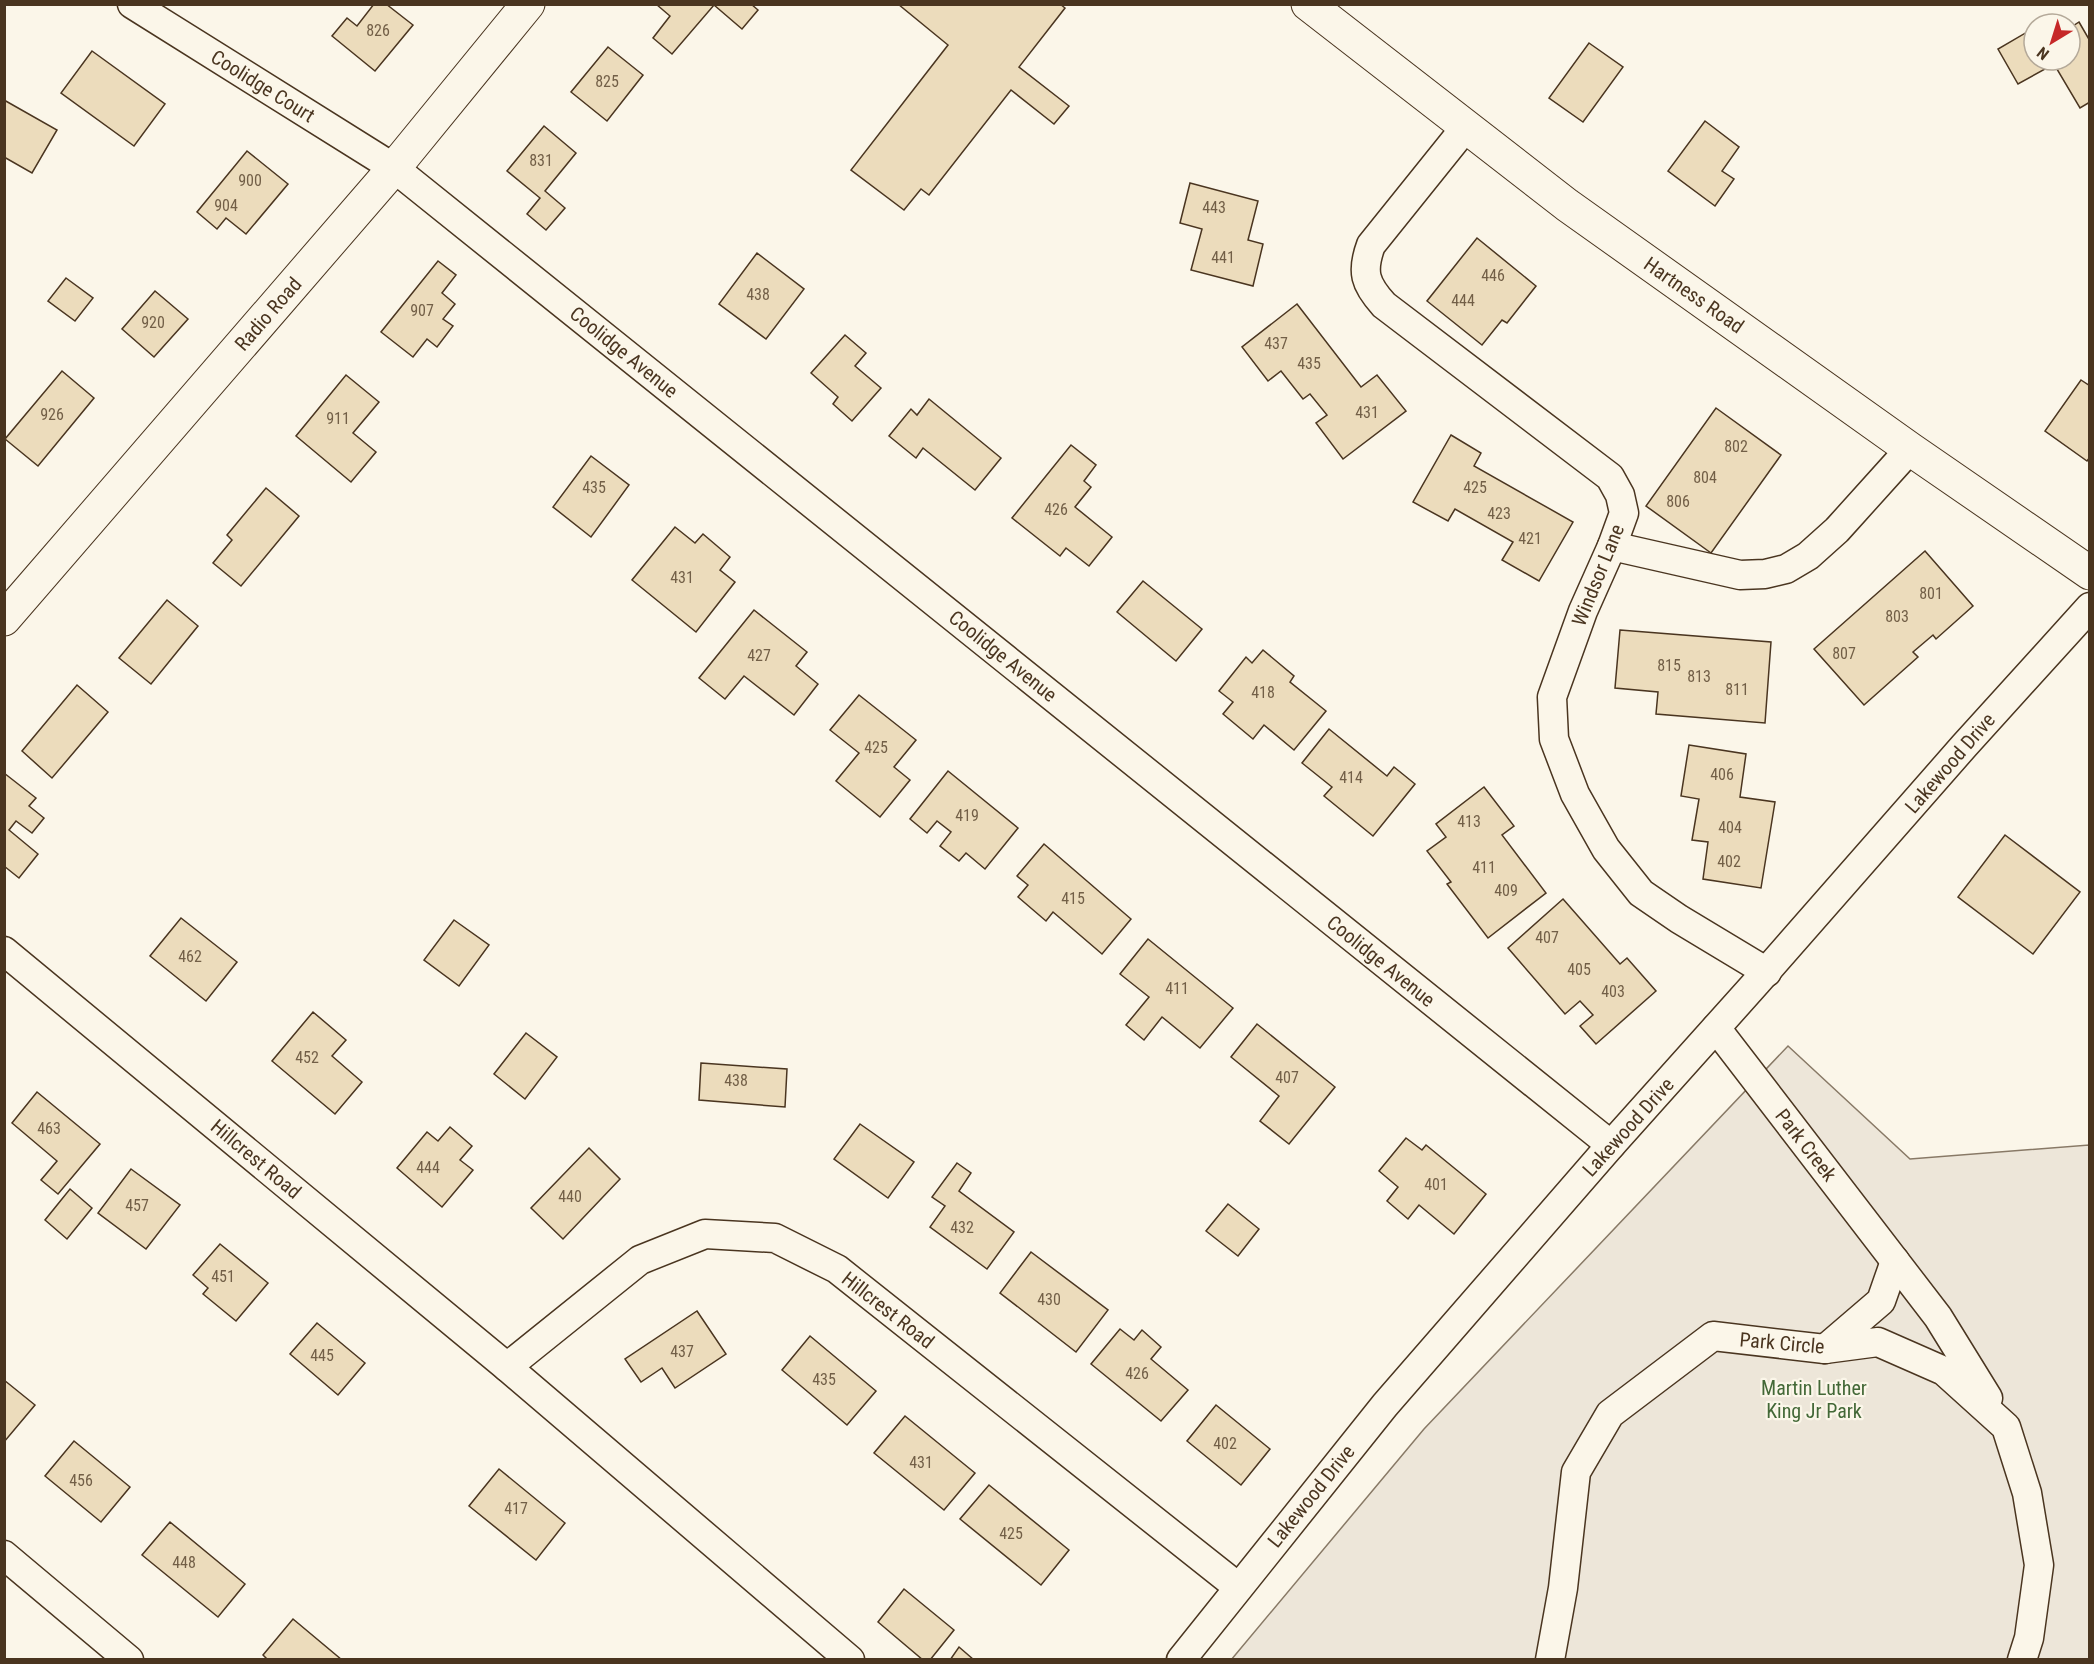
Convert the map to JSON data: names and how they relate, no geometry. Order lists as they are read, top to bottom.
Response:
{
  "streets": {
    "main road": ["Hartness Road", "Radio Road"],
    "street": [
      "Coolidge Court",
      "Coolidge Avenue",
      "Windsor Lane",
      "Lakewood Drive",
      "Park Creek",
      "Hillcrest Road",
      "Park Circle"
    ]
  },
  "crossings": [
    ["Coolidge Court", "Radio Road"],
    ["Coolidge Court", "Coolidge Avenue"],
    ["Hartness Road", "Windsor Lane"],
    ["Radio Road", "Coolidge Avenue"],
    ["Coolidge Avenue", "Lakewood Drive"],
    ["Windsor Lane", "Lakewood Drive"],
    ["Lakewood Drive", "Park Creek"],
    ["Lakewood Drive", "Hillcrest Road"],
    ["Park Creek", "Park Circle"]
  ],
  "parks": ["Martin Luther King Jr Park"],
  "house_numbers": [
    "826",
    "825",
    "831",
    "900",
    "904",
    "443",
    "441",
    "446",
    "438",
    "444",
    "907",
    "920",
    "437",
    "435",
    "431",
    "926",
    "911",
    "802",
    "804",
    "435",
    "425",
    "806",
    "426",
    "423",
    "421",
    "431",
    "801",
    "803",
    "807",
    "427",
    "815",
    "813",
    "811",
    "418",
    "425",
    "406",
    "414",
    "419",
    "413",
    "404",
    "402",
    "411",
    "409",
    "415",
    "407",
    "462",
    "405",
    "411",
    "403",
    "452",
    "407",
    "438",
    "463",
    "444",
    "401",
    "440",
    "457",
    "432",
    "451",
    "430",
    "437",
    "445",
    "426",
    "435",
    "402",
    "431",
    "456",
    "417",
    "425",
    "448"
  ],
  "north": "bottom left"
}
